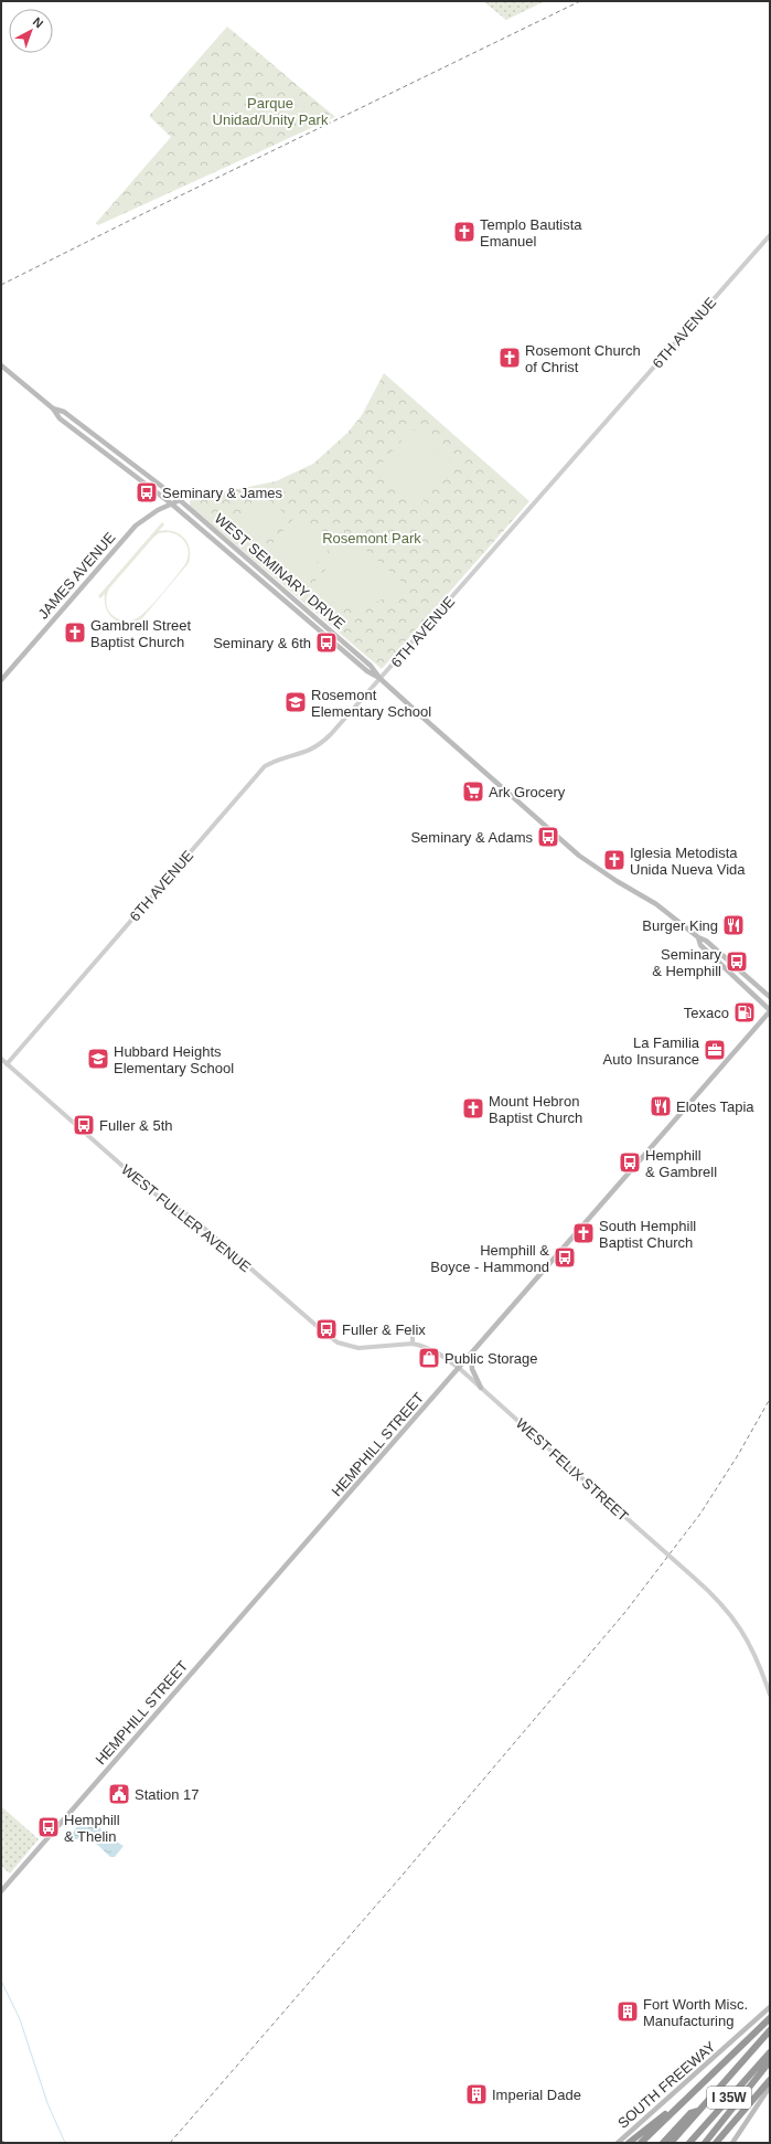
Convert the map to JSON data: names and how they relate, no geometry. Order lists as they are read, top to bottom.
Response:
{
  "streets": {
    "highway": ["I 35W"],
    "main road": [
      "WEST SEMINARY DRIVE",
      "JAMES AVENUE",
      "HEMPHILL STREET",
      "SOUTH FREEWAY"
    ],
    "street": ["6TH AVENUE", "WEST FULLER AVENUE", "WEST FELIX STREET"]
  },
  "crossings": [
    ["6TH AVENUE", "WEST SEMINARY DRIVE"],
    ["6TH AVENUE", "WEST FULLER AVENUE"],
    ["WEST SEMINARY DRIVE", "JAMES AVENUE"],
    ["WEST SEMINARY DRIVE", "HEMPHILL STREET"],
    ["WEST FULLER AVENUE", "WEST FELIX STREET"],
    ["HEMPHILL STREET", "WEST FELIX STREET"]
  ],
  "parks": ["Parque Unidad/Unity Park", "Rosemont Park"],
  "places": {
    "church": [
      "Templo Bautista Emanuel",
      "Rosemont Church of Christ",
      "Gambrell Street Baptist Church",
      "Iglesia Metodista Unida Nueva Vida",
      "Mount Hebron Baptist Church",
      "South Hemphill Baptist Church"
    ],
    "bus stop": [
      "Seminary & James",
      "Seminary & 6th",
      "Seminary & Adams",
      "Seminary & Hemphill",
      "Fuller & 5th",
      "Hemphill & Gambrell",
      "Hemphill & Boyce - Hammond",
      "Fuller & Felix",
      "Hemphill & Thelin"
    ],
    "school or university": ["Rosemont Elementary School", "Hubbard Heights Elementary School"],
    "supermarket": ["Ark Grocery"],
    "restaurant": ["Burger King", "Elotes Tapia"],
    "fuel station": ["Texaco"],
    "office": ["La Familia Auto Insurance"],
    "shop": ["Public Storage"],
    "public building": ["Station 17"],
    "building": ["Fort Worth Misc. Manufacturing", "Imperial Dade"]
  },
  "north": "top right"
}
